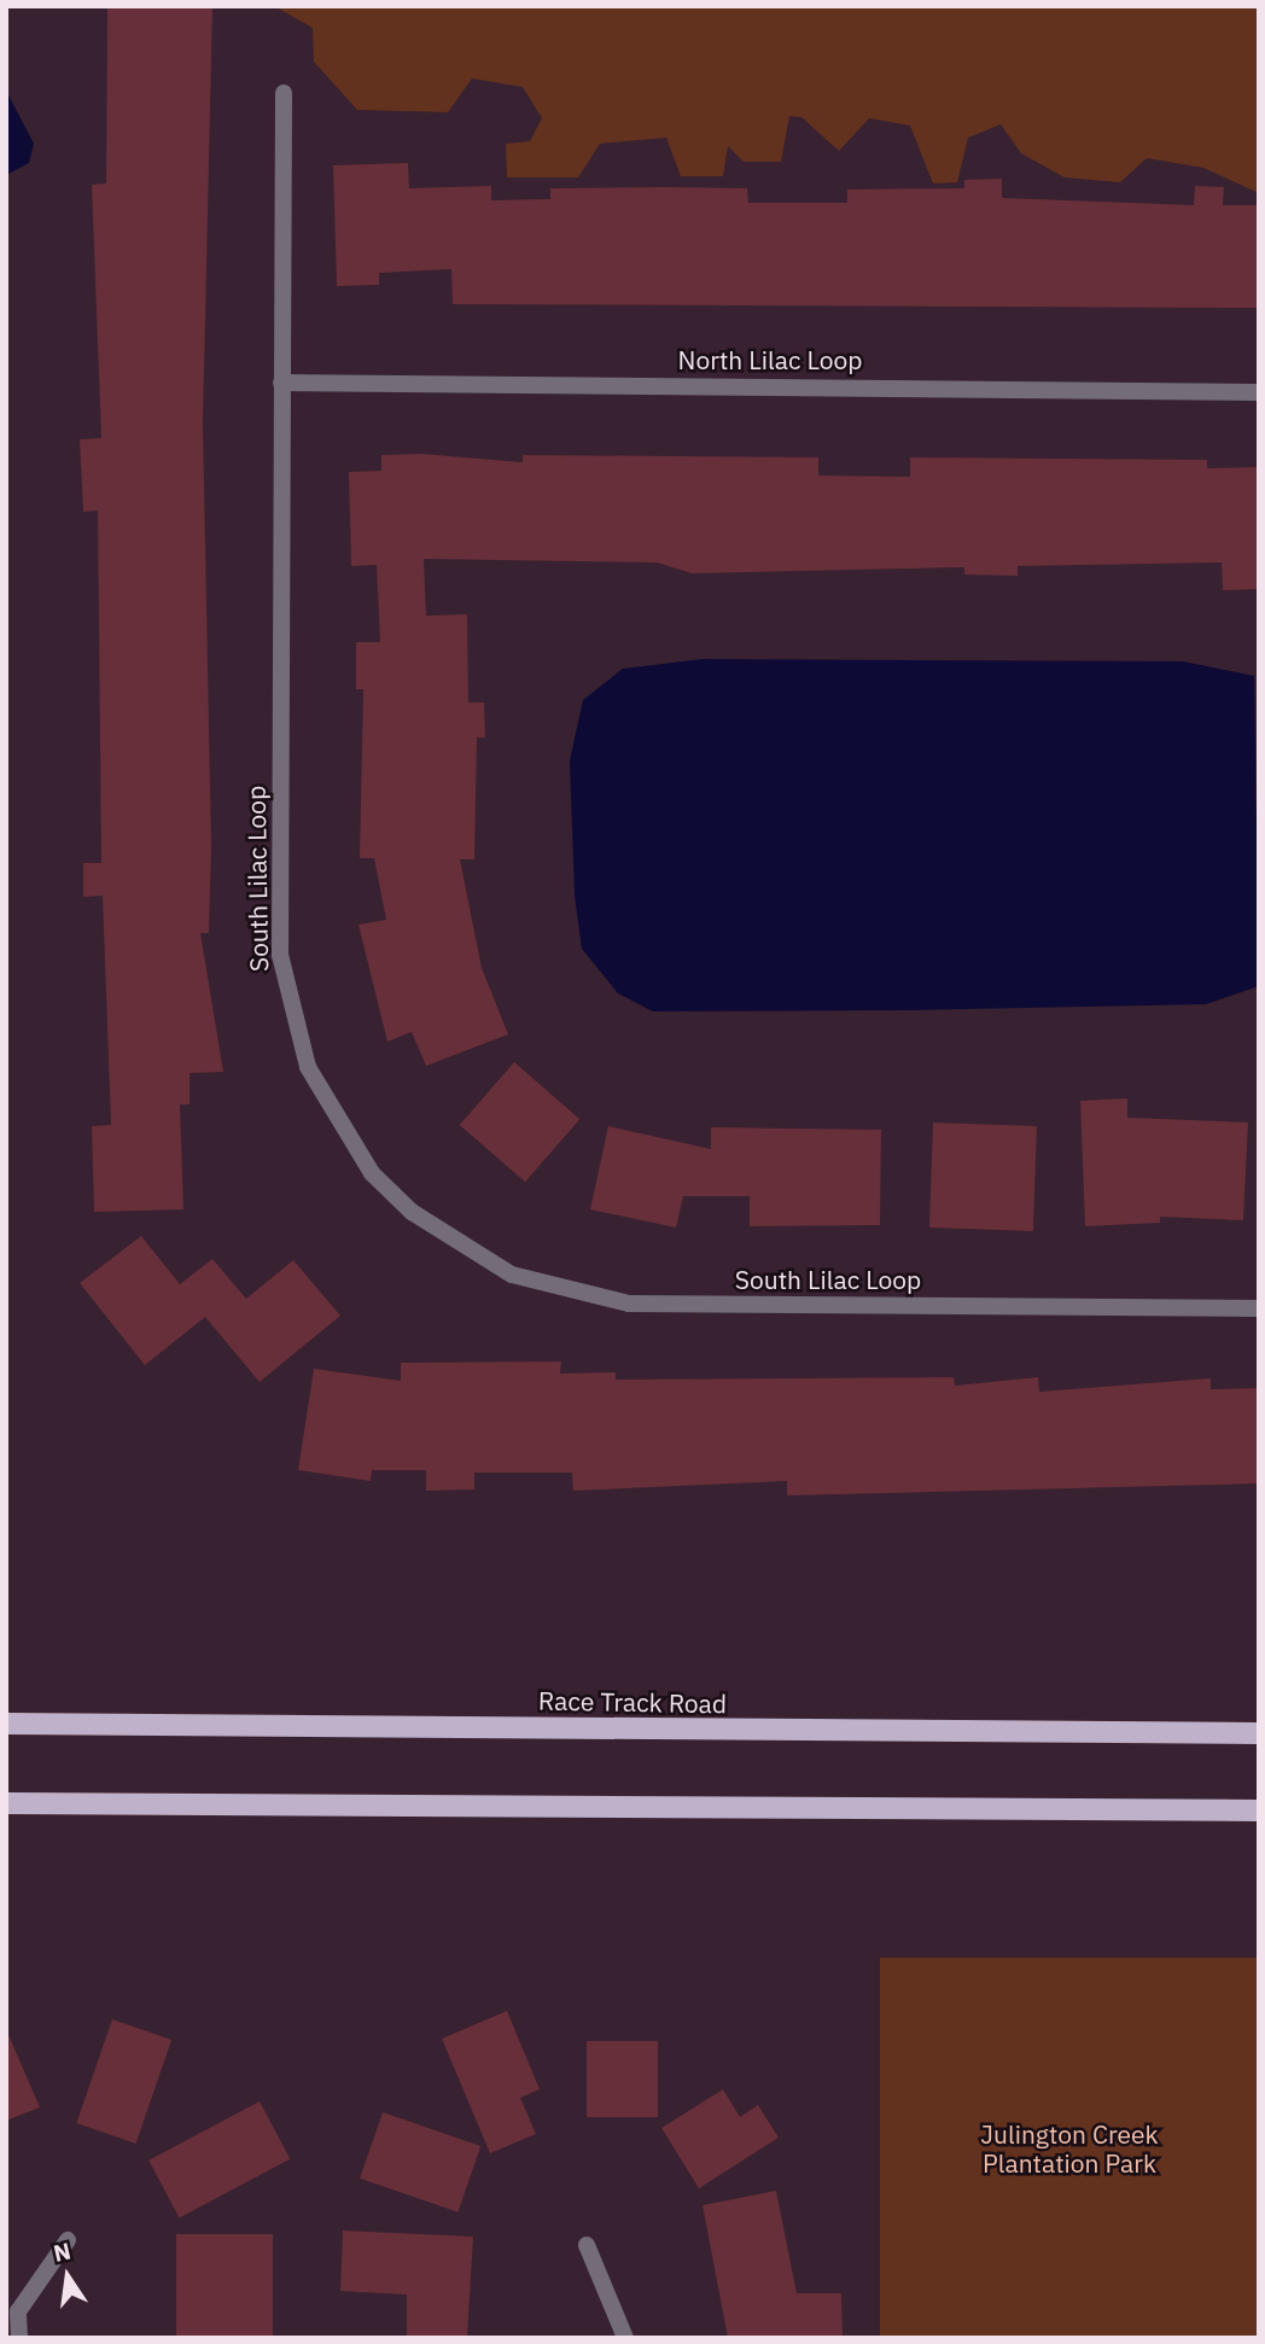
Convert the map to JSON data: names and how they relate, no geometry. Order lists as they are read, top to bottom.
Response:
{
  "streets": {
    "main road": ["Race Track Road"],
    "street": ["North Lilac Loop", "South Lilac Loop"]
  },
  "crossings": [
    ["North Lilac Loop", "South Lilac Loop"]
  ],
  "parks": ["Julington Creek Plantation Park"],
  "north": "top"
}
